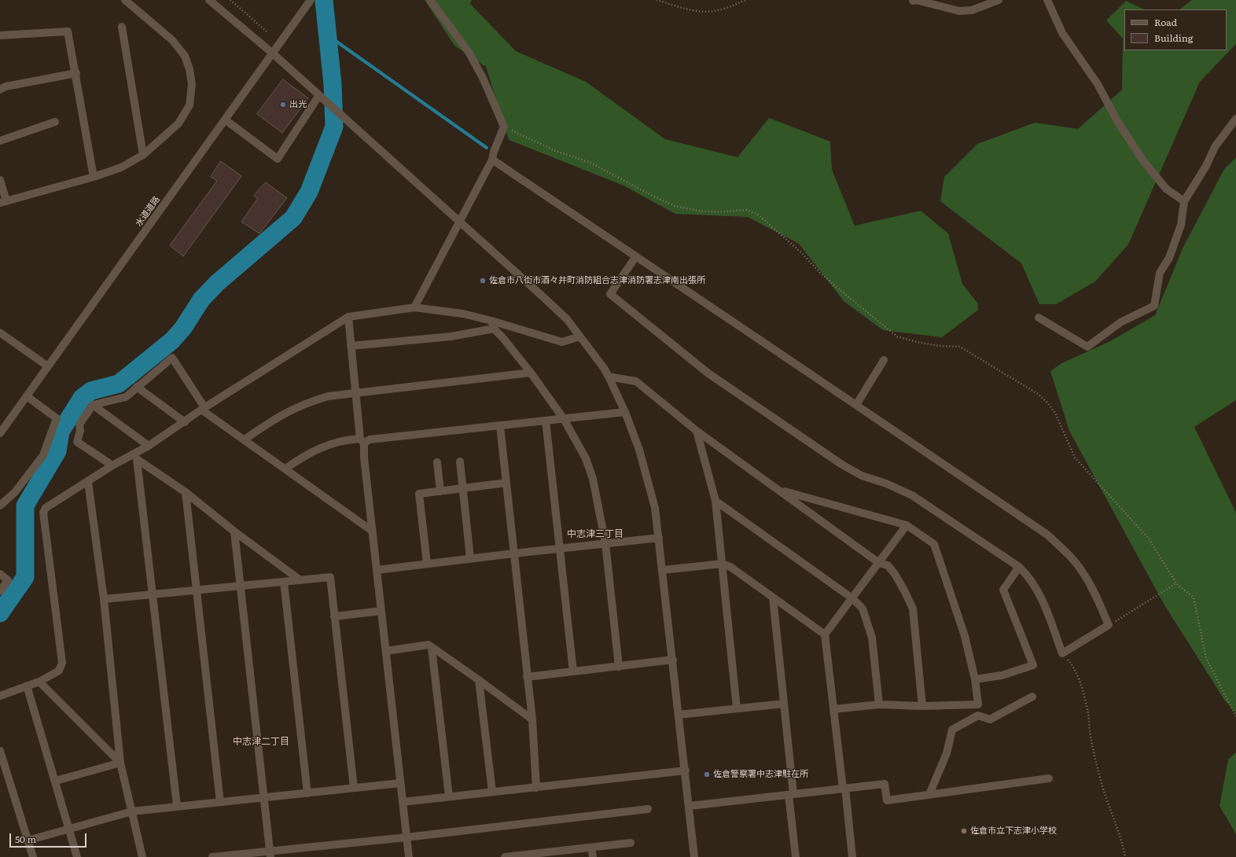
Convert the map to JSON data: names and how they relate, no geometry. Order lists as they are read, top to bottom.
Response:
{
  "streets": {
    "street": ["水道道路"]
  },
  "districts": ["中志津三丁目", "中志津二丁目"],
  "places": [
    "出光",
    "佐倉市八街市酒々井町消防組合志津消防署志津南出張所",
    "佐倉警察署中志津駐在所",
    "佐倉市立下志津小学校"
  ],
  "legend": ["Road", "Building"],
  "scale_bar": "50 m"
}
